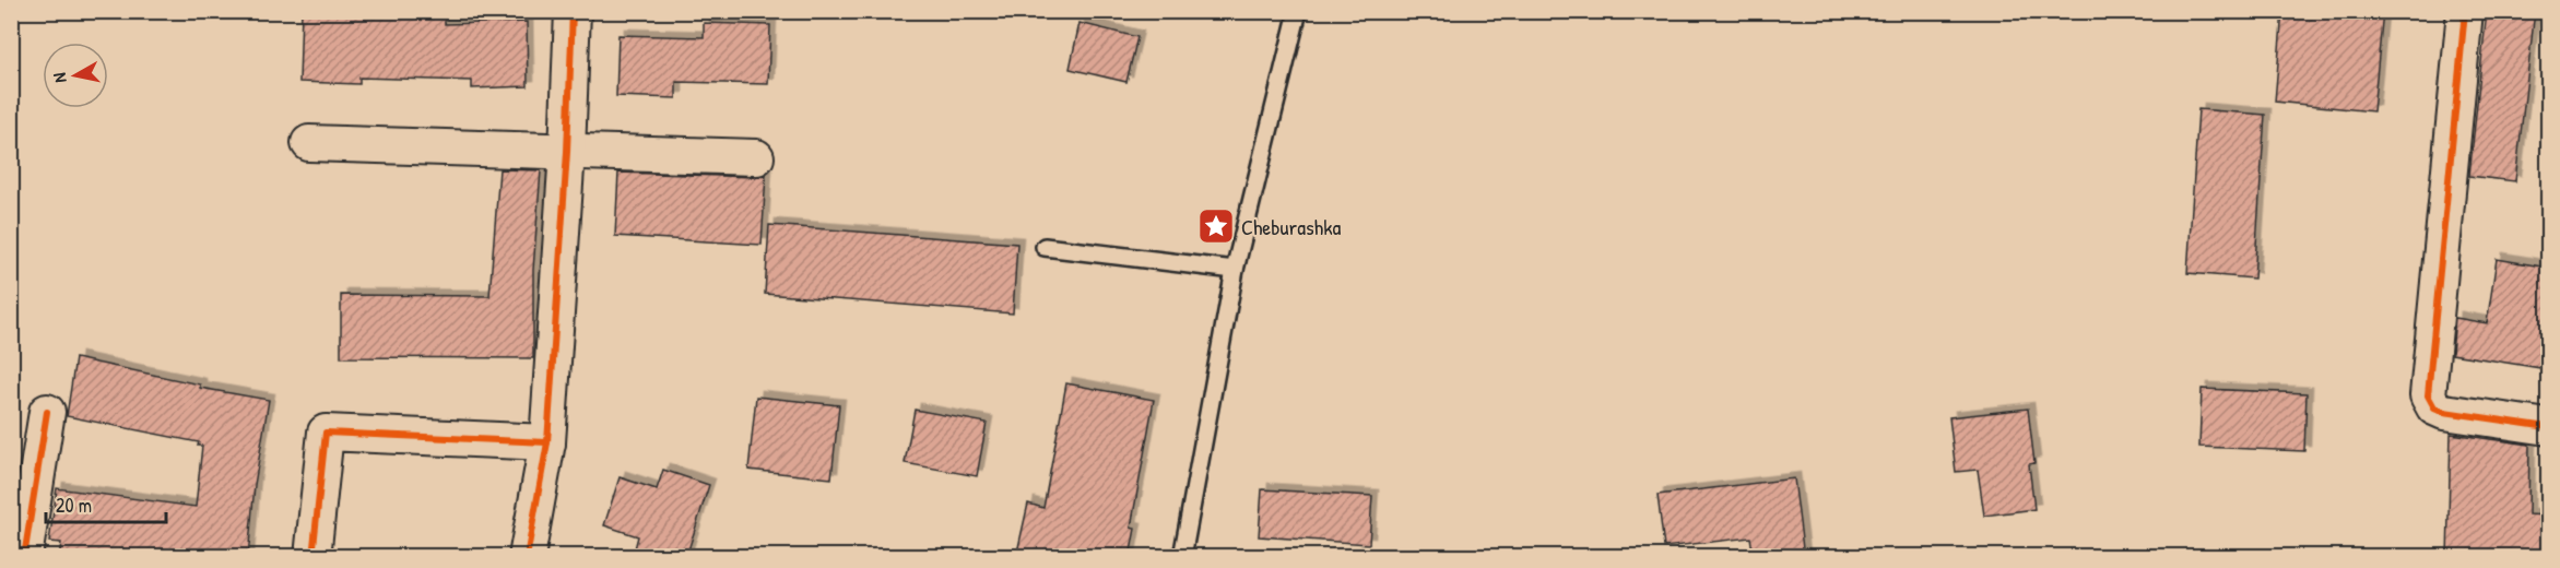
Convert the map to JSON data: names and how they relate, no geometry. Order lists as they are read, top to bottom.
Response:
{
  "places": {
    "place": ["Cheburashka"]
  },
  "scale_bar": "20 m",
  "north": "left"
}
